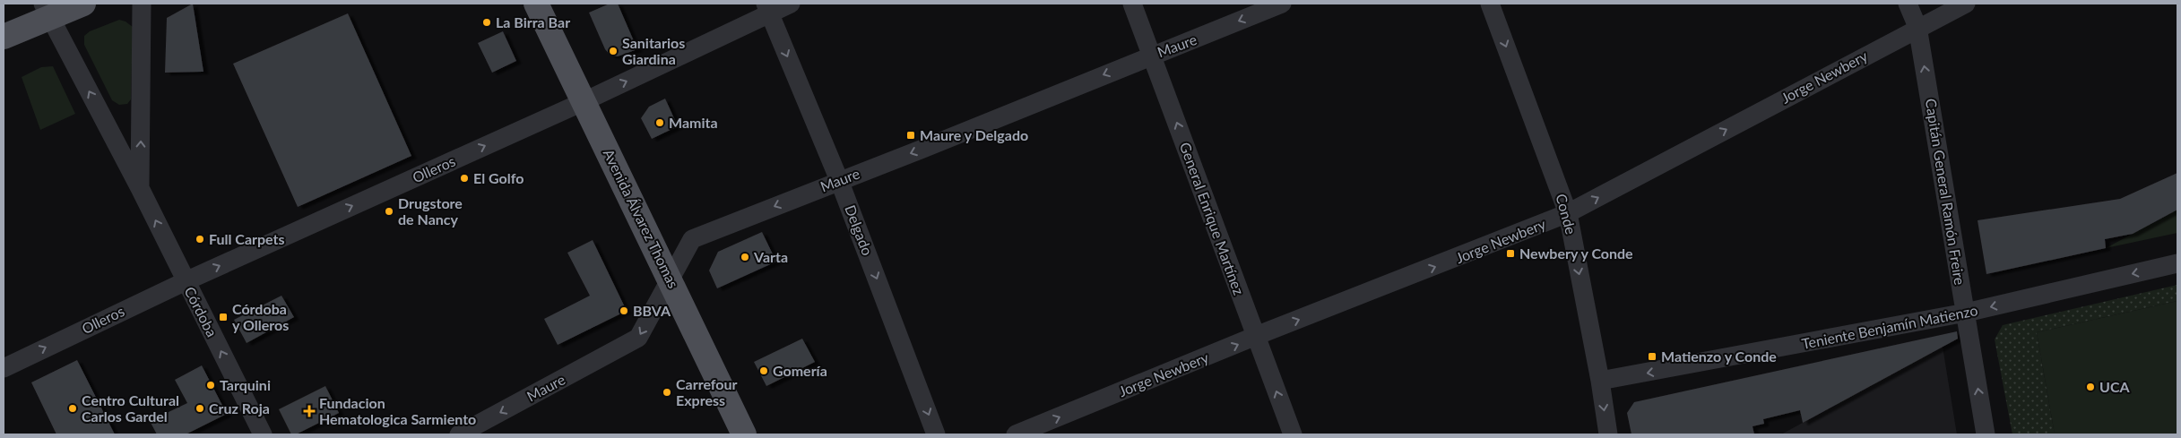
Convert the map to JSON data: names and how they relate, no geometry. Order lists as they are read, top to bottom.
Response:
{
  "streets": {
    "main road": ["Avenida Álvarez Thomas"],
    "street": [
      "Maure",
      "Jorge Newbery",
      "Olleros",
      "Capitán General Ramón Freire",
      "Conde",
      "General Enrique Martínez",
      "Delgado",
      "Córdoba",
      "Teniente Benjamín Matienzo"
    ]
  },
  "crossings": [
    ["Maure", "Avenida Álvarez Thomas"],
    ["Maure", "General Enrique Martínez"],
    ["Maure", "Delgado"],
    ["Jorge Newbery", "Capitán General Ramón Freire"],
    ["Jorge Newbery", "Conde"],
    ["Jorge Newbery", "General Enrique Martínez"],
    ["Olleros", "Avenida Álvarez Thomas"],
    ["Olleros", "Delgado"],
    ["Olleros", "Córdoba"],
    ["Capitán General Ramón Freire", "Teniente Benjamín Matienzo"],
    ["Conde", "Teniente Benjamín Matienzo"]
  ],
  "one_way": [
    "Maure",
    "Jorge Newbery",
    "Olleros",
    "Capitán General Ramón Freire",
    "Conde",
    "General Enrique Martínez",
    "Delgado",
    "Córdoba",
    "Teniente Benjamín Matienzo"
  ],
  "places": {
    "other": [
      "La Birra Bar",
      "Sanitarios Giardina",
      "Mamita",
      "El Golfo",
      "Drugstore de Nancy",
      "Full Carpets",
      "Varta",
      "BBVA",
      "Gomería",
      "Tarquini",
      "UCA",
      "Carrefour Express",
      "Centro Cultural Carlos Gardel",
      "Cruz Roja"
    ],
    "transit": [
      "Maure y Delgado",
      "Newbery y Conde",
      "Córdoba y Olleros",
      "Matienzo y Conde"
    ],
    "health": ["Fundacion Hematologica Sarmiento"]
  }
}
